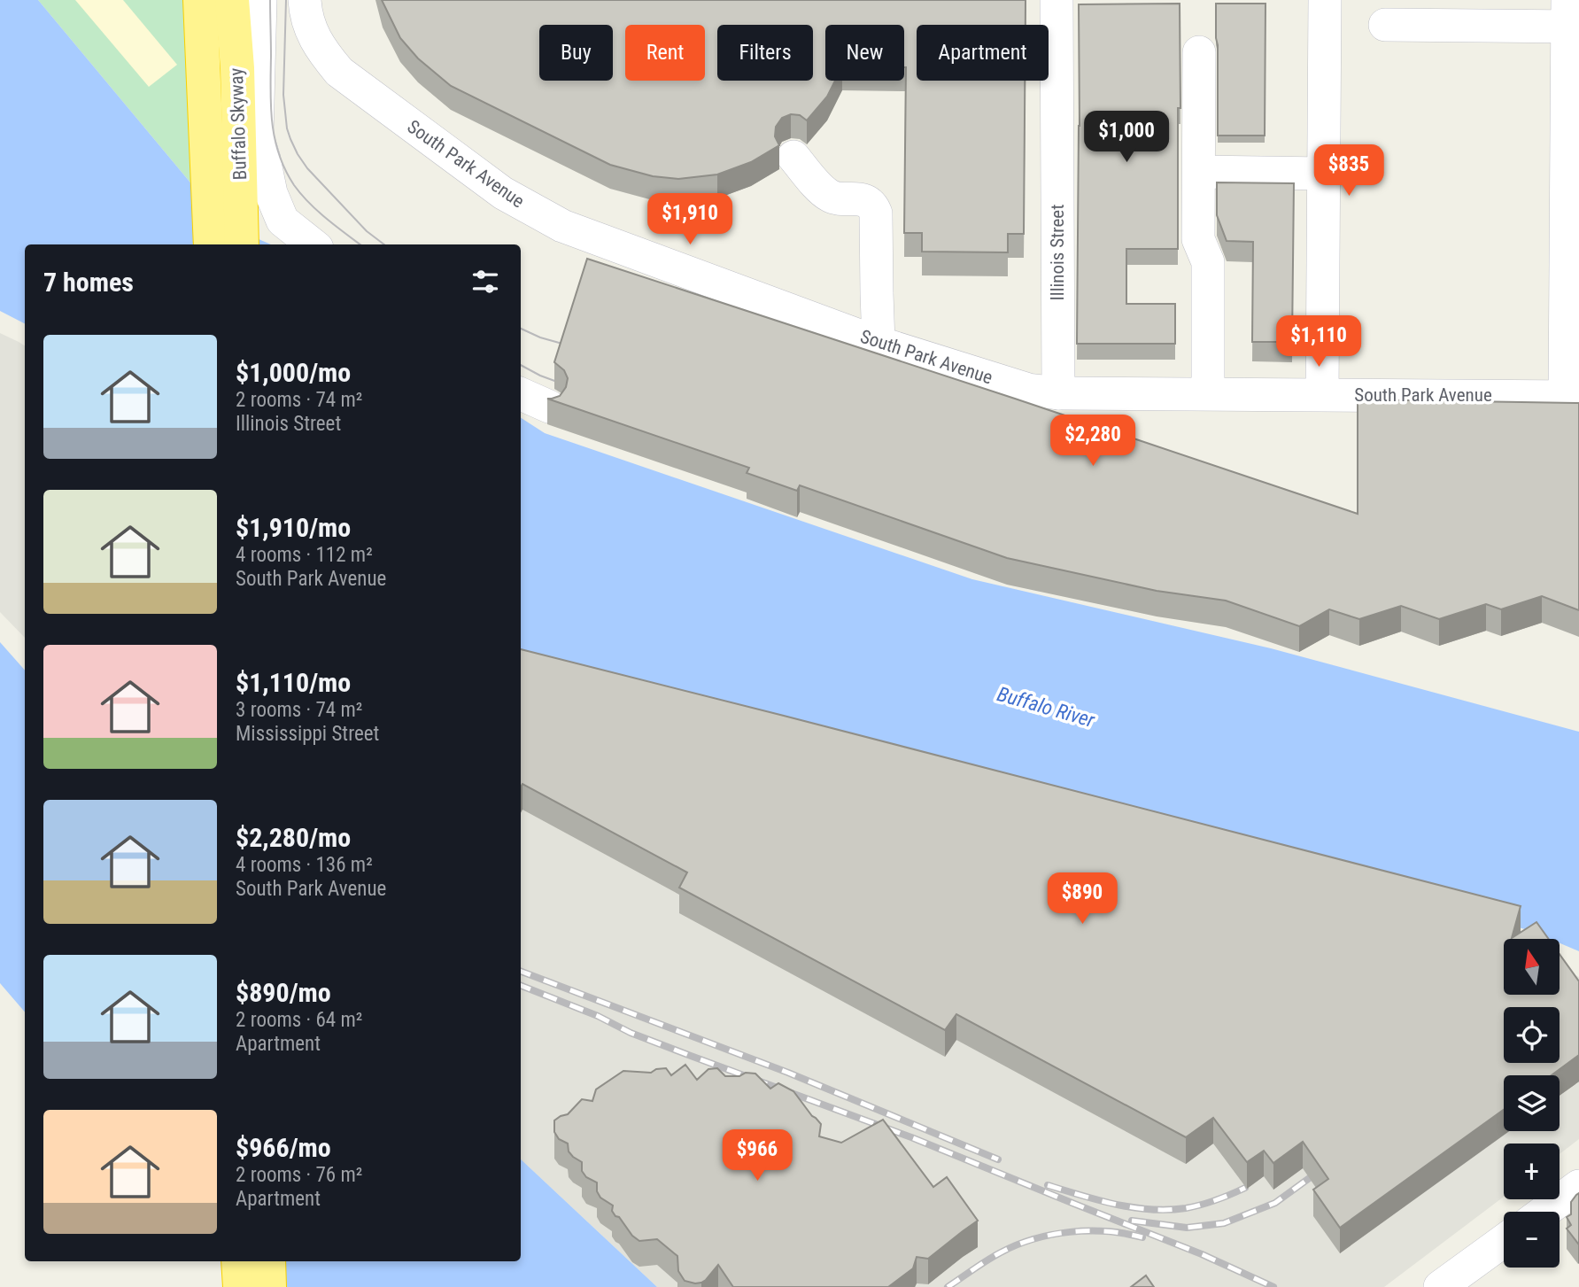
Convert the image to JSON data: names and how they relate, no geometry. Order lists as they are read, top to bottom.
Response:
{
  "streets": {
    "highway": ["Buffalo Skyway"],
    "street": ["South Park Avenue", "Illinois Street"]
  },
  "crossings": [
    ["South Park Avenue", "Illinois Street"]
  ],
  "water": ["Buffalo River"],
  "north": "top",
  "page": {
    "chip": [
      "Buy",
      "Rent",
      "Filters",
      "New",
      "Apartment"
    ],
    "price": [
      "$1,000",
      "$835",
      "$1,910",
      "$1,110",
      "$2,280",
      "$890",
      "$966"
    ],
    "heading": "7 homes",
    "list": [
      {
        "name": "$1,000/mo",
        "note": "2 rooms · 74 m² · Illinois Street"
      },
      {
        "name": "$1,910/mo",
        "note": "4 rooms · 112 m² · South Park Avenue"
      },
      {
        "name": "$1,110/mo",
        "note": "3 rooms · 74 m² · Mississippi Street"
      },
      {
        "name": "$2,280/mo",
        "note": "4 rooms · 136 m² · South Park Avenue"
      },
      {
        "name": "$890/mo",
        "note": "2 rooms · 64 m² · Apartment"
      },
      {
        "name": "$966/mo",
        "note": "2 rooms · 76 m² · Apartment"
      }
    ],
    "map_buttons": ["+", "−"]
  }
}
